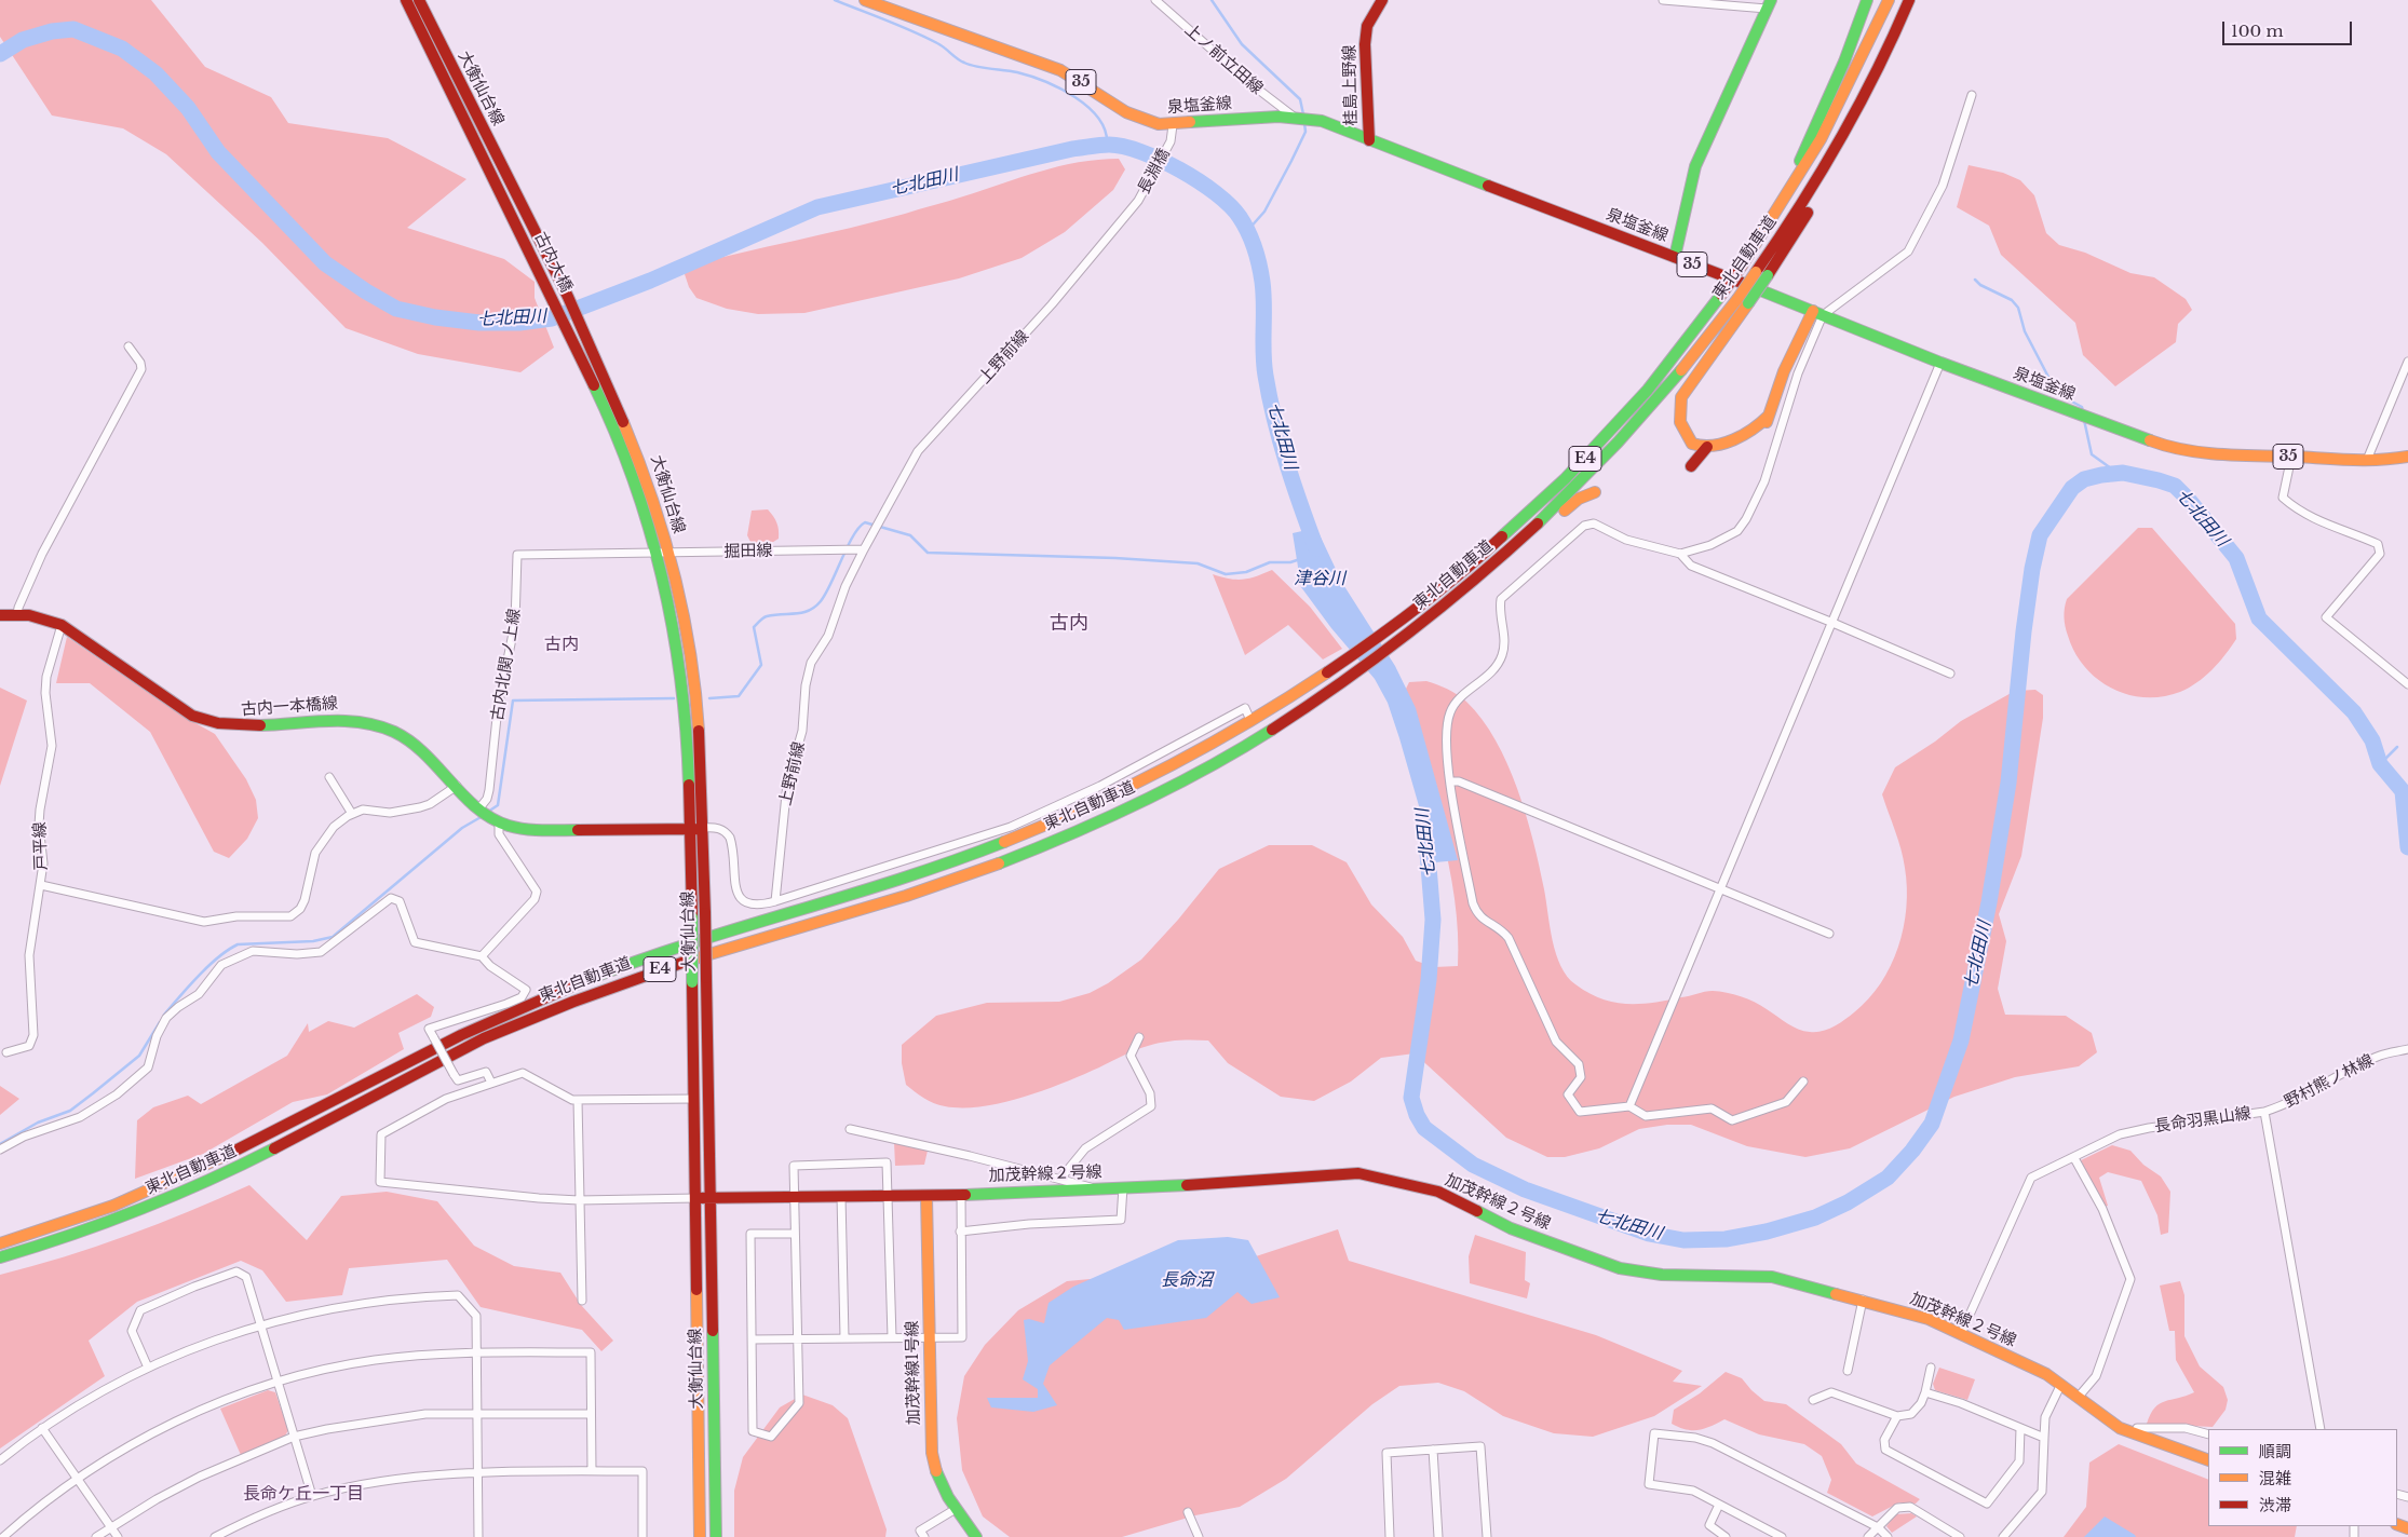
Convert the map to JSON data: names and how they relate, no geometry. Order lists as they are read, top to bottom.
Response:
{
  "streets": {
    "main road": [
      "35",
      "桂島上野線",
      "大衡仙台線",
      "泉塩釜線",
      "東北自動車道",
      "古内大橋",
      "E4",
      "古内一本橋線",
      "加茂幹線２号線",
      "加茂幹線1号線"
    ],
    "street": [
      "上ノ前立田線",
      "長淵橋",
      "上野前線",
      "掘田線",
      "古内北関ノ上線",
      "戸平線",
      "野村熊ノ林線",
      "長命羽黒山線"
    ]
  },
  "crossings": [
    ["上ノ前立田線", "泉塩釜線"],
    ["桂島上野線", "泉塩釜線"],
    ["大衡仙台線", "古内大橋"],
    ["大衡仙台線", "掘田線"],
    ["大衡仙台線", "古内北関ノ上線"],
    ["大衡仙台線", "加茂幹線２号線"],
    ["泉塩釜線", "長淵橋"],
    ["長淵橋", "上野前線"],
    ["上野前線", "掘田線"],
    ["掘田線", "古内北関ノ上線"],
    ["古内北関ノ上線", "古内一本橋線"],
    ["古内一本橋線", "戸平線"],
    ["野村熊ノ林線", "長命羽黒山線"],
    ["長命羽黒山線", "加茂幹線２号線"],
    ["加茂幹線２号線", "加茂幹線1号線"]
  ],
  "districts": ["古内", "古内", "長命ケ丘一丁目"],
  "water": ["七北田川", "津谷川", "長命沼"],
  "legend": ["順調", "混雑", "渋滞"],
  "scale_bar": "100 m"
}
